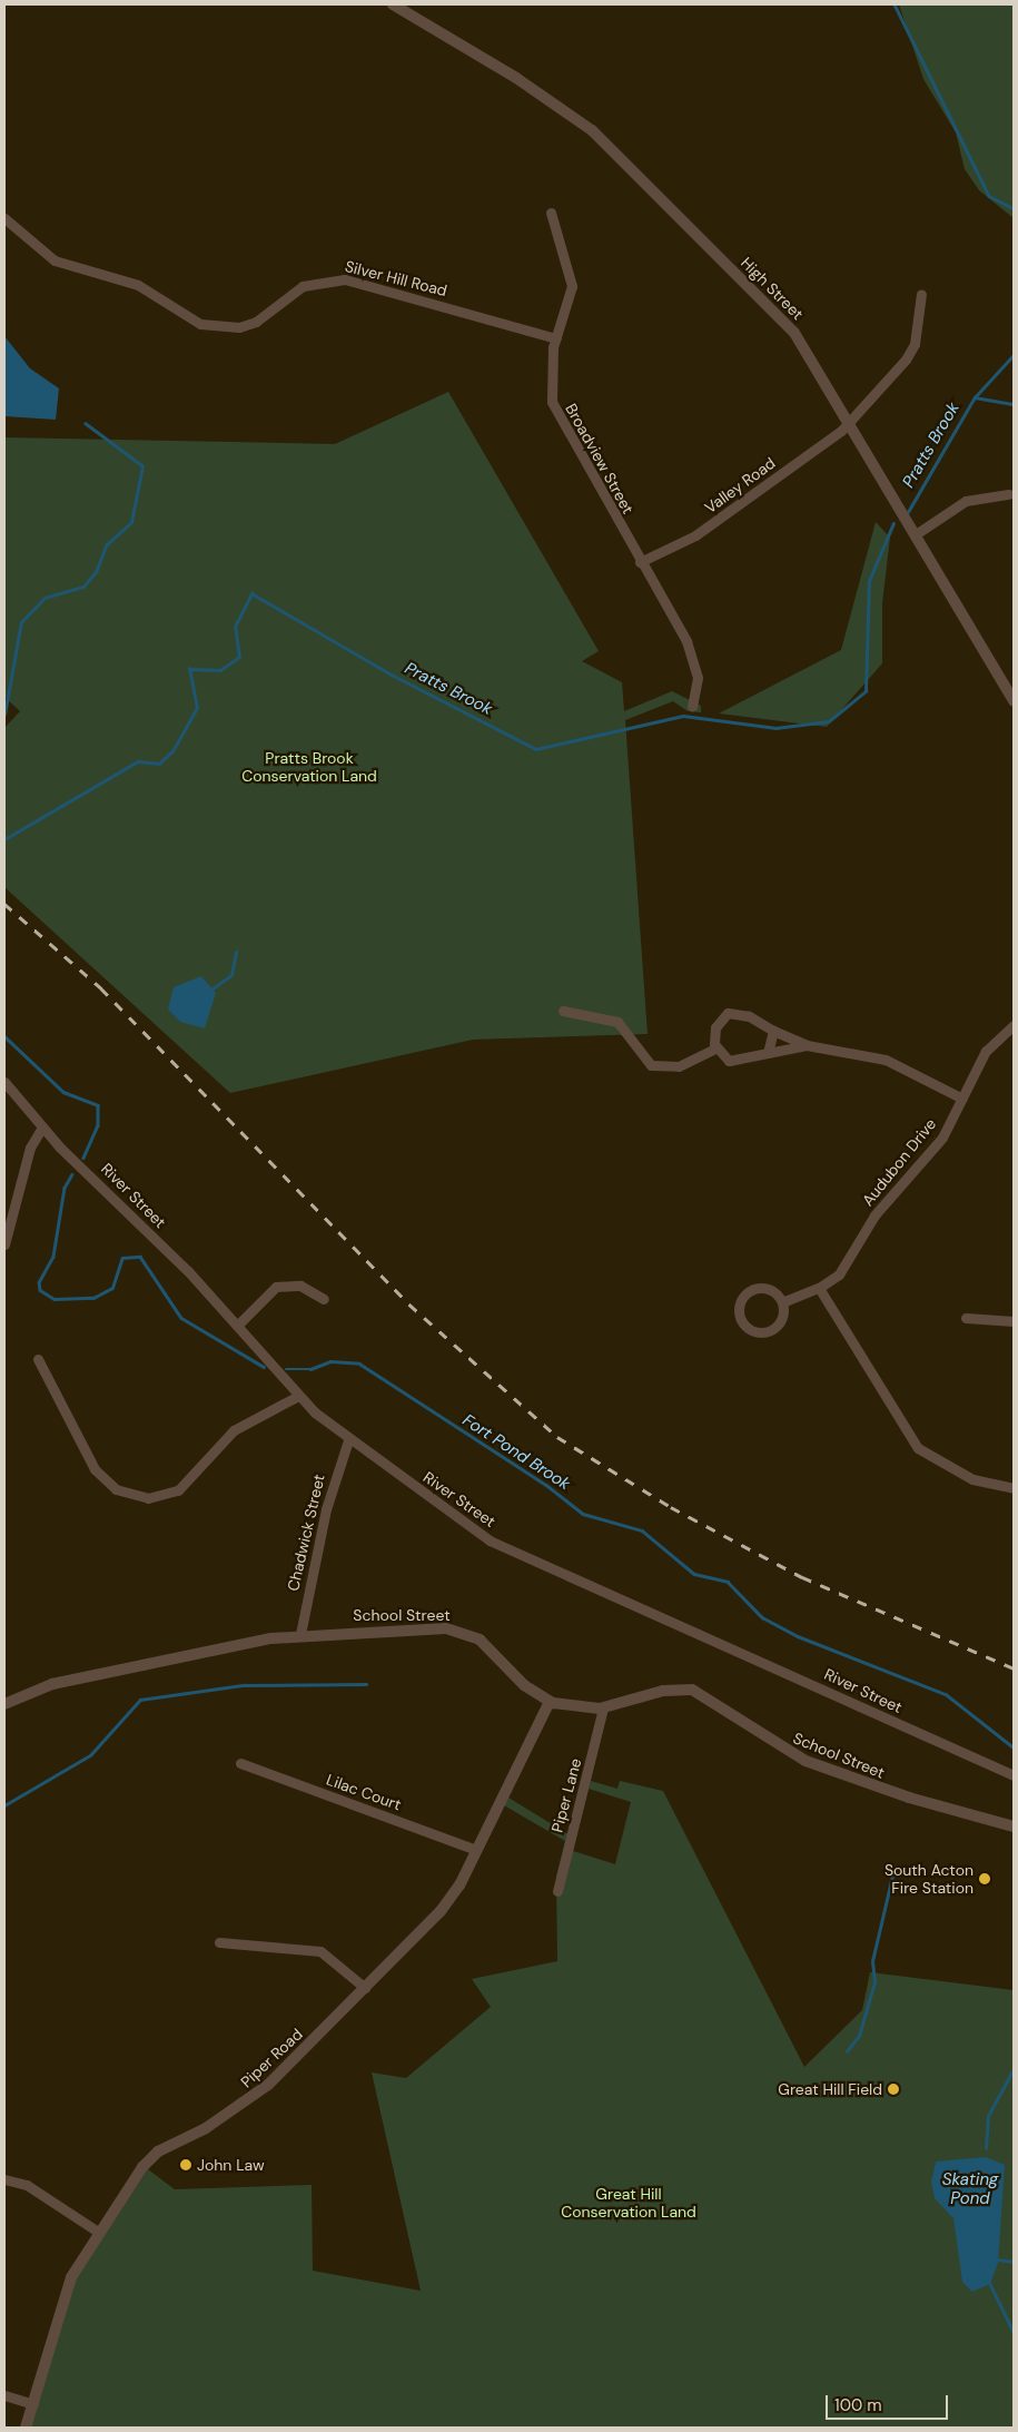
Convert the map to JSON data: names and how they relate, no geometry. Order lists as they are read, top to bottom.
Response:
{
  "streets": {
    "street": [
      "Silver Hill Road",
      "High Street",
      "Broadview Street",
      "Valley Road",
      "Audubon Drive",
      "River Street",
      "Chadwick Street",
      "School Street",
      "Lilac Court",
      "Piper Lane",
      "Piper Road"
    ]
  },
  "crossings": [
    ["Silver Hill Road", "Broadview Street"],
    ["High Street", "Valley Road"],
    ["Broadview Street", "Valley Road"],
    ["River Street", "Chadwick Street"],
    ["Chadwick Street", "School Street"],
    ["School Street", "Piper Lane"],
    ["School Street", "Piper Road"],
    ["Lilac Court", "Piper Road"]
  ],
  "water": ["Pratts Brook", "Fort Pond Brook", "Skating Pond"],
  "parks": ["Pratts Brook Conservation Land", "Great Hill Conservation Land"],
  "places": ["South Acton Fire Station", "Great Hill Field", "John Law"],
  "scale_bar": "100 m"
}
